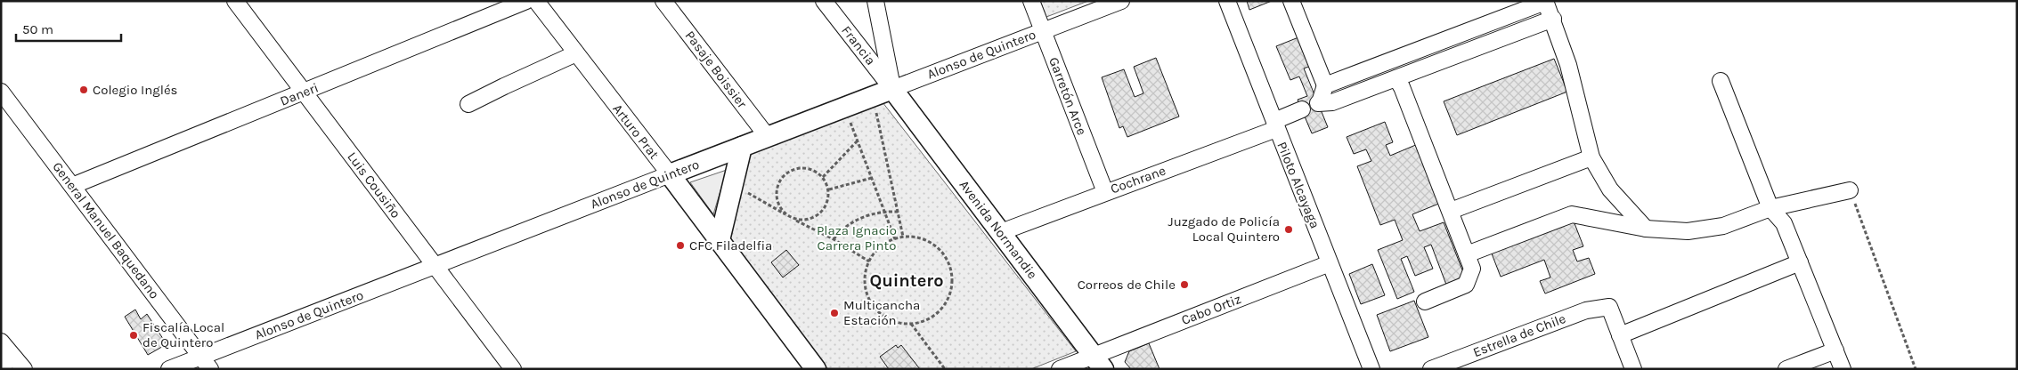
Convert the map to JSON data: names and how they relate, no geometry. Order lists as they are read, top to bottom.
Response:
{
  "streets": {
    "main road": ["Alonso de Quintero", "Arturo Prat", "Avenida Normandie"],
    "street": [
      "Francia",
      "Pasaje Boissier",
      "Daneri",
      "Garretón Arce",
      "Cochrane",
      "Luis Cousiño",
      "Piloto Alcayaga",
      "General Manuel Baquedano",
      "Cabo Ortiz",
      "Estrella de Chile"
    ]
  },
  "crossings": [
    ["Francia", "Alonso de Quintero"],
    ["Francia", "Avenida Normandie"],
    ["Alonso de Quintero", "Pasaje Boissier"],
    ["Alonso de Quintero", "Garretón Arce"],
    ["Alonso de Quintero", "Arturo Prat"],
    ["Alonso de Quintero", "Luis Cousiño"],
    ["Alonso de Quintero", "Avenida Normandie"],
    ["Alonso de Quintero", "General Manuel Baquedano"],
    ["Daneri", "Luis Cousiño"],
    ["Daneri", "General Manuel Baquedano"],
    ["Garretón Arce", "Cochrane"],
    ["Cochrane", "Piloto Alcayaga"],
    ["Cochrane", "Avenida Normandie"],
    ["Piloto Alcayaga", "Cabo Ortiz"],
    ["Avenida Normandie", "Cabo Ortiz"]
  ],
  "districts": ["Quintero"],
  "parks": ["Plaza Ignacio Carrera Pinto"],
  "places": [
    "Colegio Inglés",
    "Juzgado de Policía Local Quintero",
    "CFC Filadelfia",
    "Correos de Chile",
    "Multicancha Estación",
    "Fiscalía Local de Quintero"
  ],
  "scale_bar": "50 m"
}
